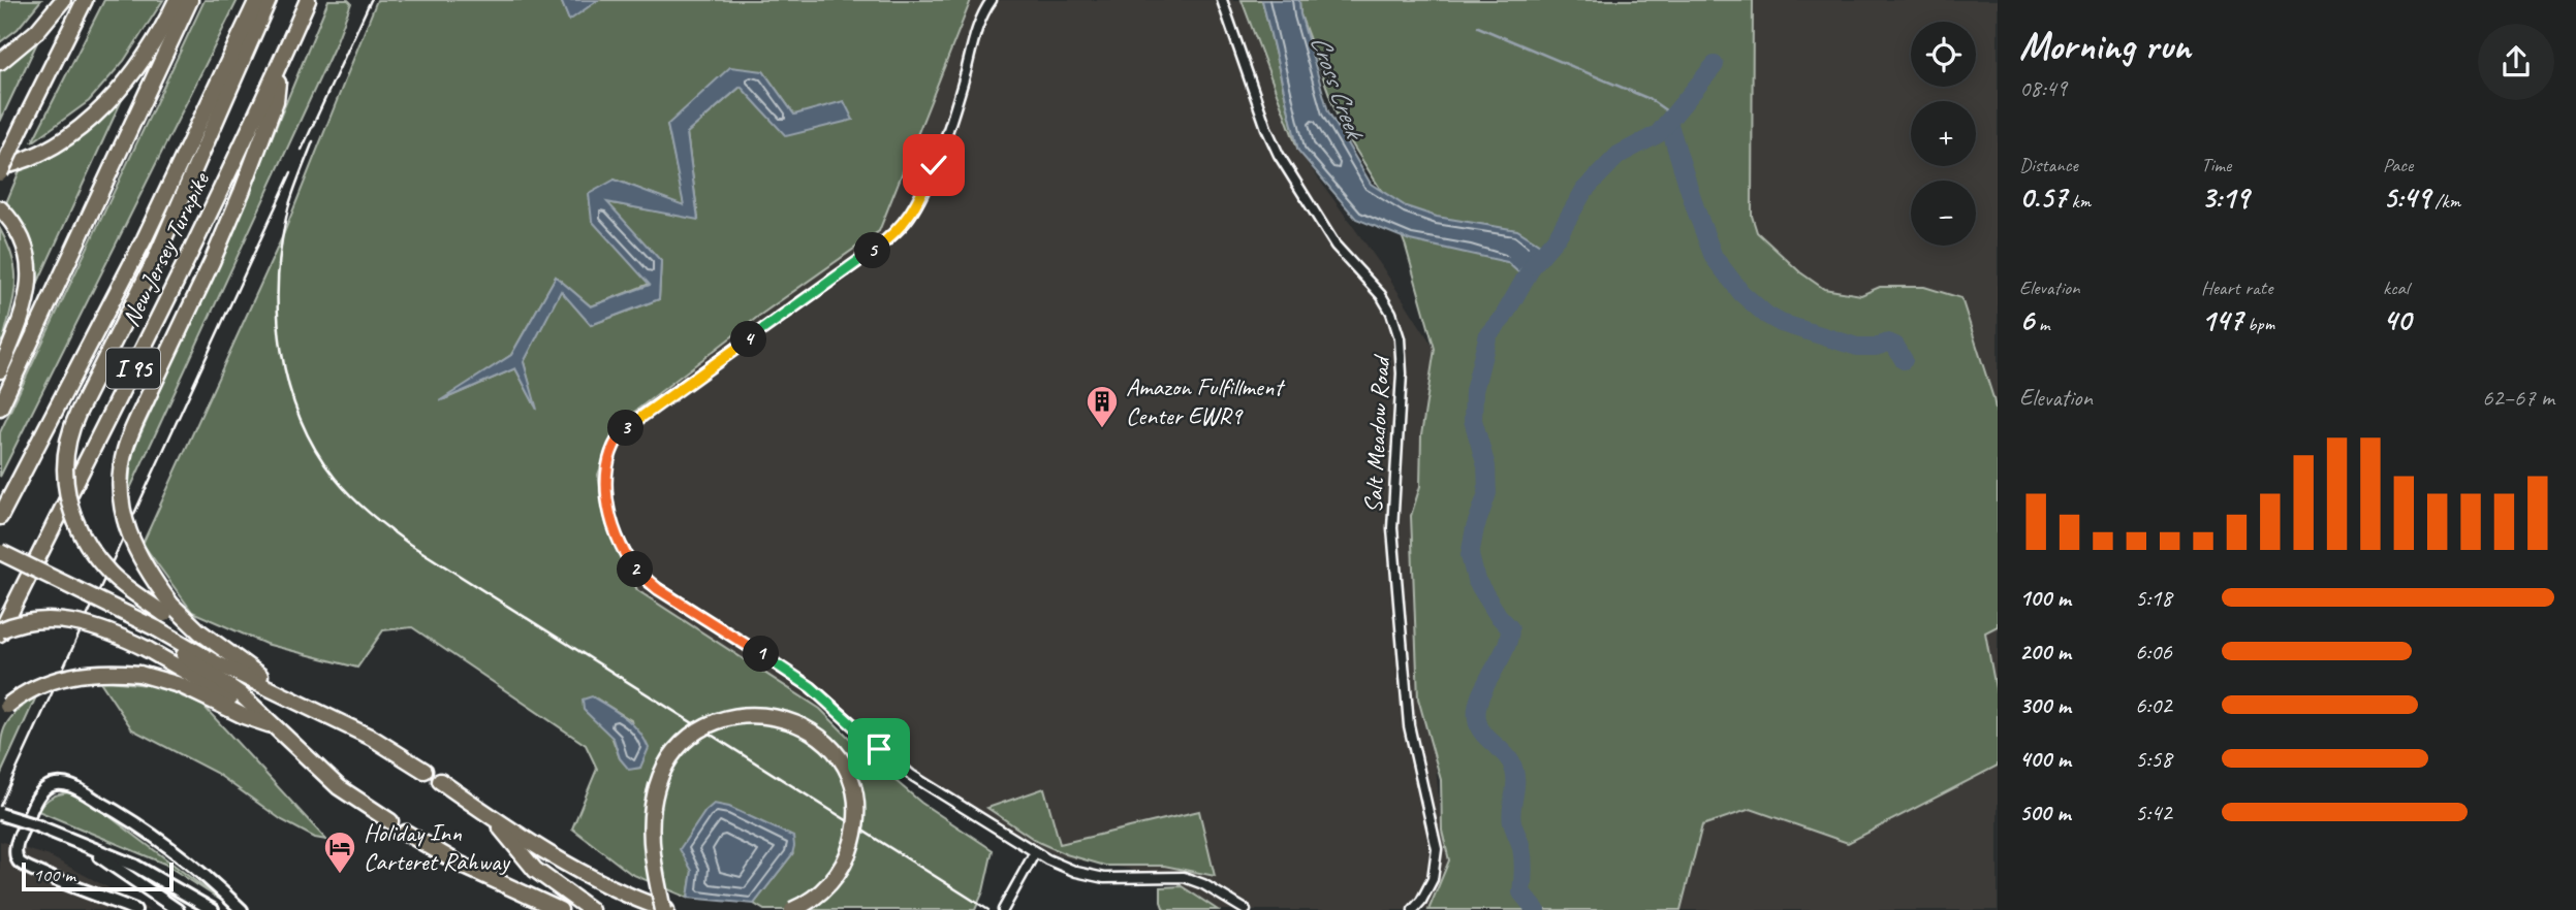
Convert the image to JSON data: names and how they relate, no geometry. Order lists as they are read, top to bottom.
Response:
{
  "streets": {
    "highway": ["New Jersey Turnpike", "I 95"],
    "street": ["Salt Meadow Road"]
  },
  "water": ["Cross Creek"],
  "places": {
    "building": ["Amazon Fulfillment Center EWR9"],
    "hotel": ["Holiday Inn Carteret Rahway"]
  },
  "scale_bar": "100 m",
  "page": {
    "heading": ["Morning run", "08:49"],
    "map_buttons": ["+", "−"],
    "stats": [
      ["Distance", "0.57 km"],
      ["Time", "3:19"],
      ["Pace", "5:49 /km"],
      ["Elevation", "6 m"],
      ["Heart rate", "147 bpm"],
      ["kcal", "40"]
    ],
    "pins": [
      "5",
      "4",
      "3",
      "2",
      "1"
    ],
    "chart": ["Elevation", "62–67 m"],
    "list": [
      {
        "name": "100 m",
        "note": "5:18"
      },
      {
        "name": "200 m",
        "note": "6:06"
      },
      {
        "name": "300 m",
        "note": "6:02"
      },
      {
        "name": "400 m",
        "note": "5:58"
      },
      {
        "name": "500 m",
        "note": "5:42"
      }
    ],
    "scale": "100 m"
  }
}
